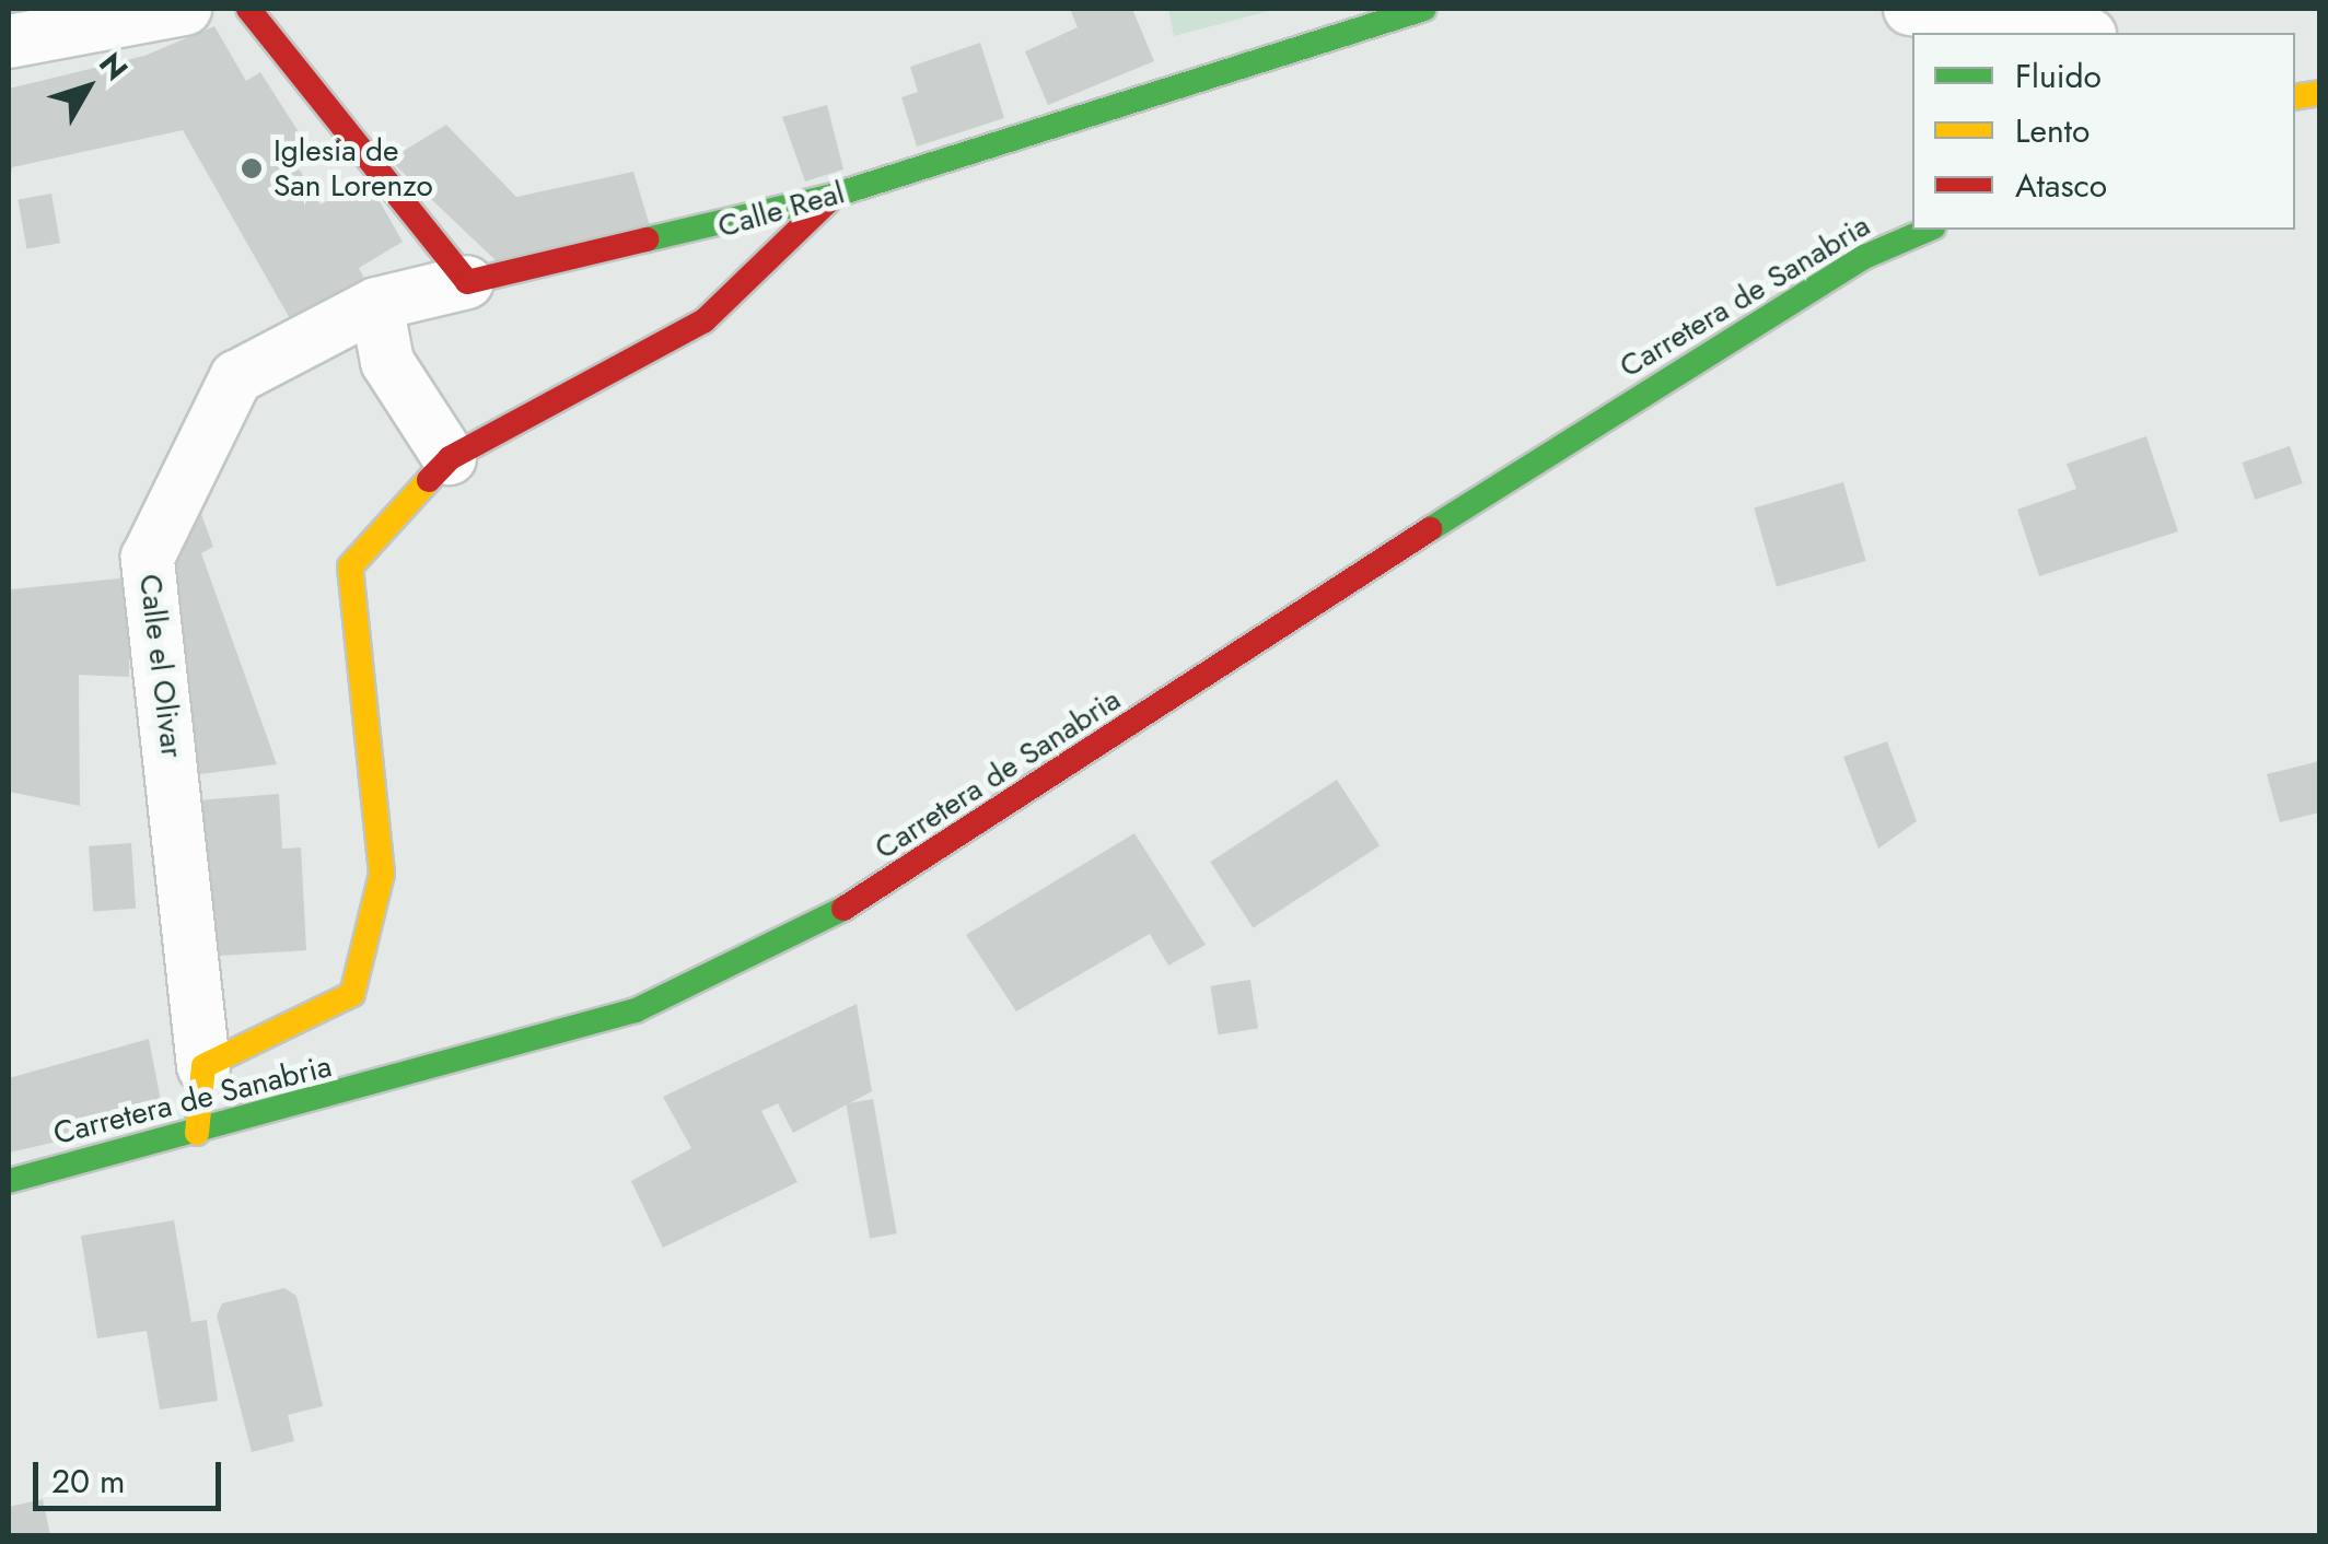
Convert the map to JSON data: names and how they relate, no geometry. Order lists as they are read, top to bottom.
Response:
{
  "streets": {
    "street": ["Calle Real", "Carretera de Sanabria", "Calle el Olivar"]
  },
  "crossings": [
    ["Calle Real", "Calle el Olivar"],
    ["Carretera de Sanabria", "Calle el Olivar"]
  ],
  "places": ["Iglesia de San Lorenzo"],
  "legend": ["Fluido", "Lento", "Atasco"],
  "scale_bar": "20 m",
  "north": "top right"
}
